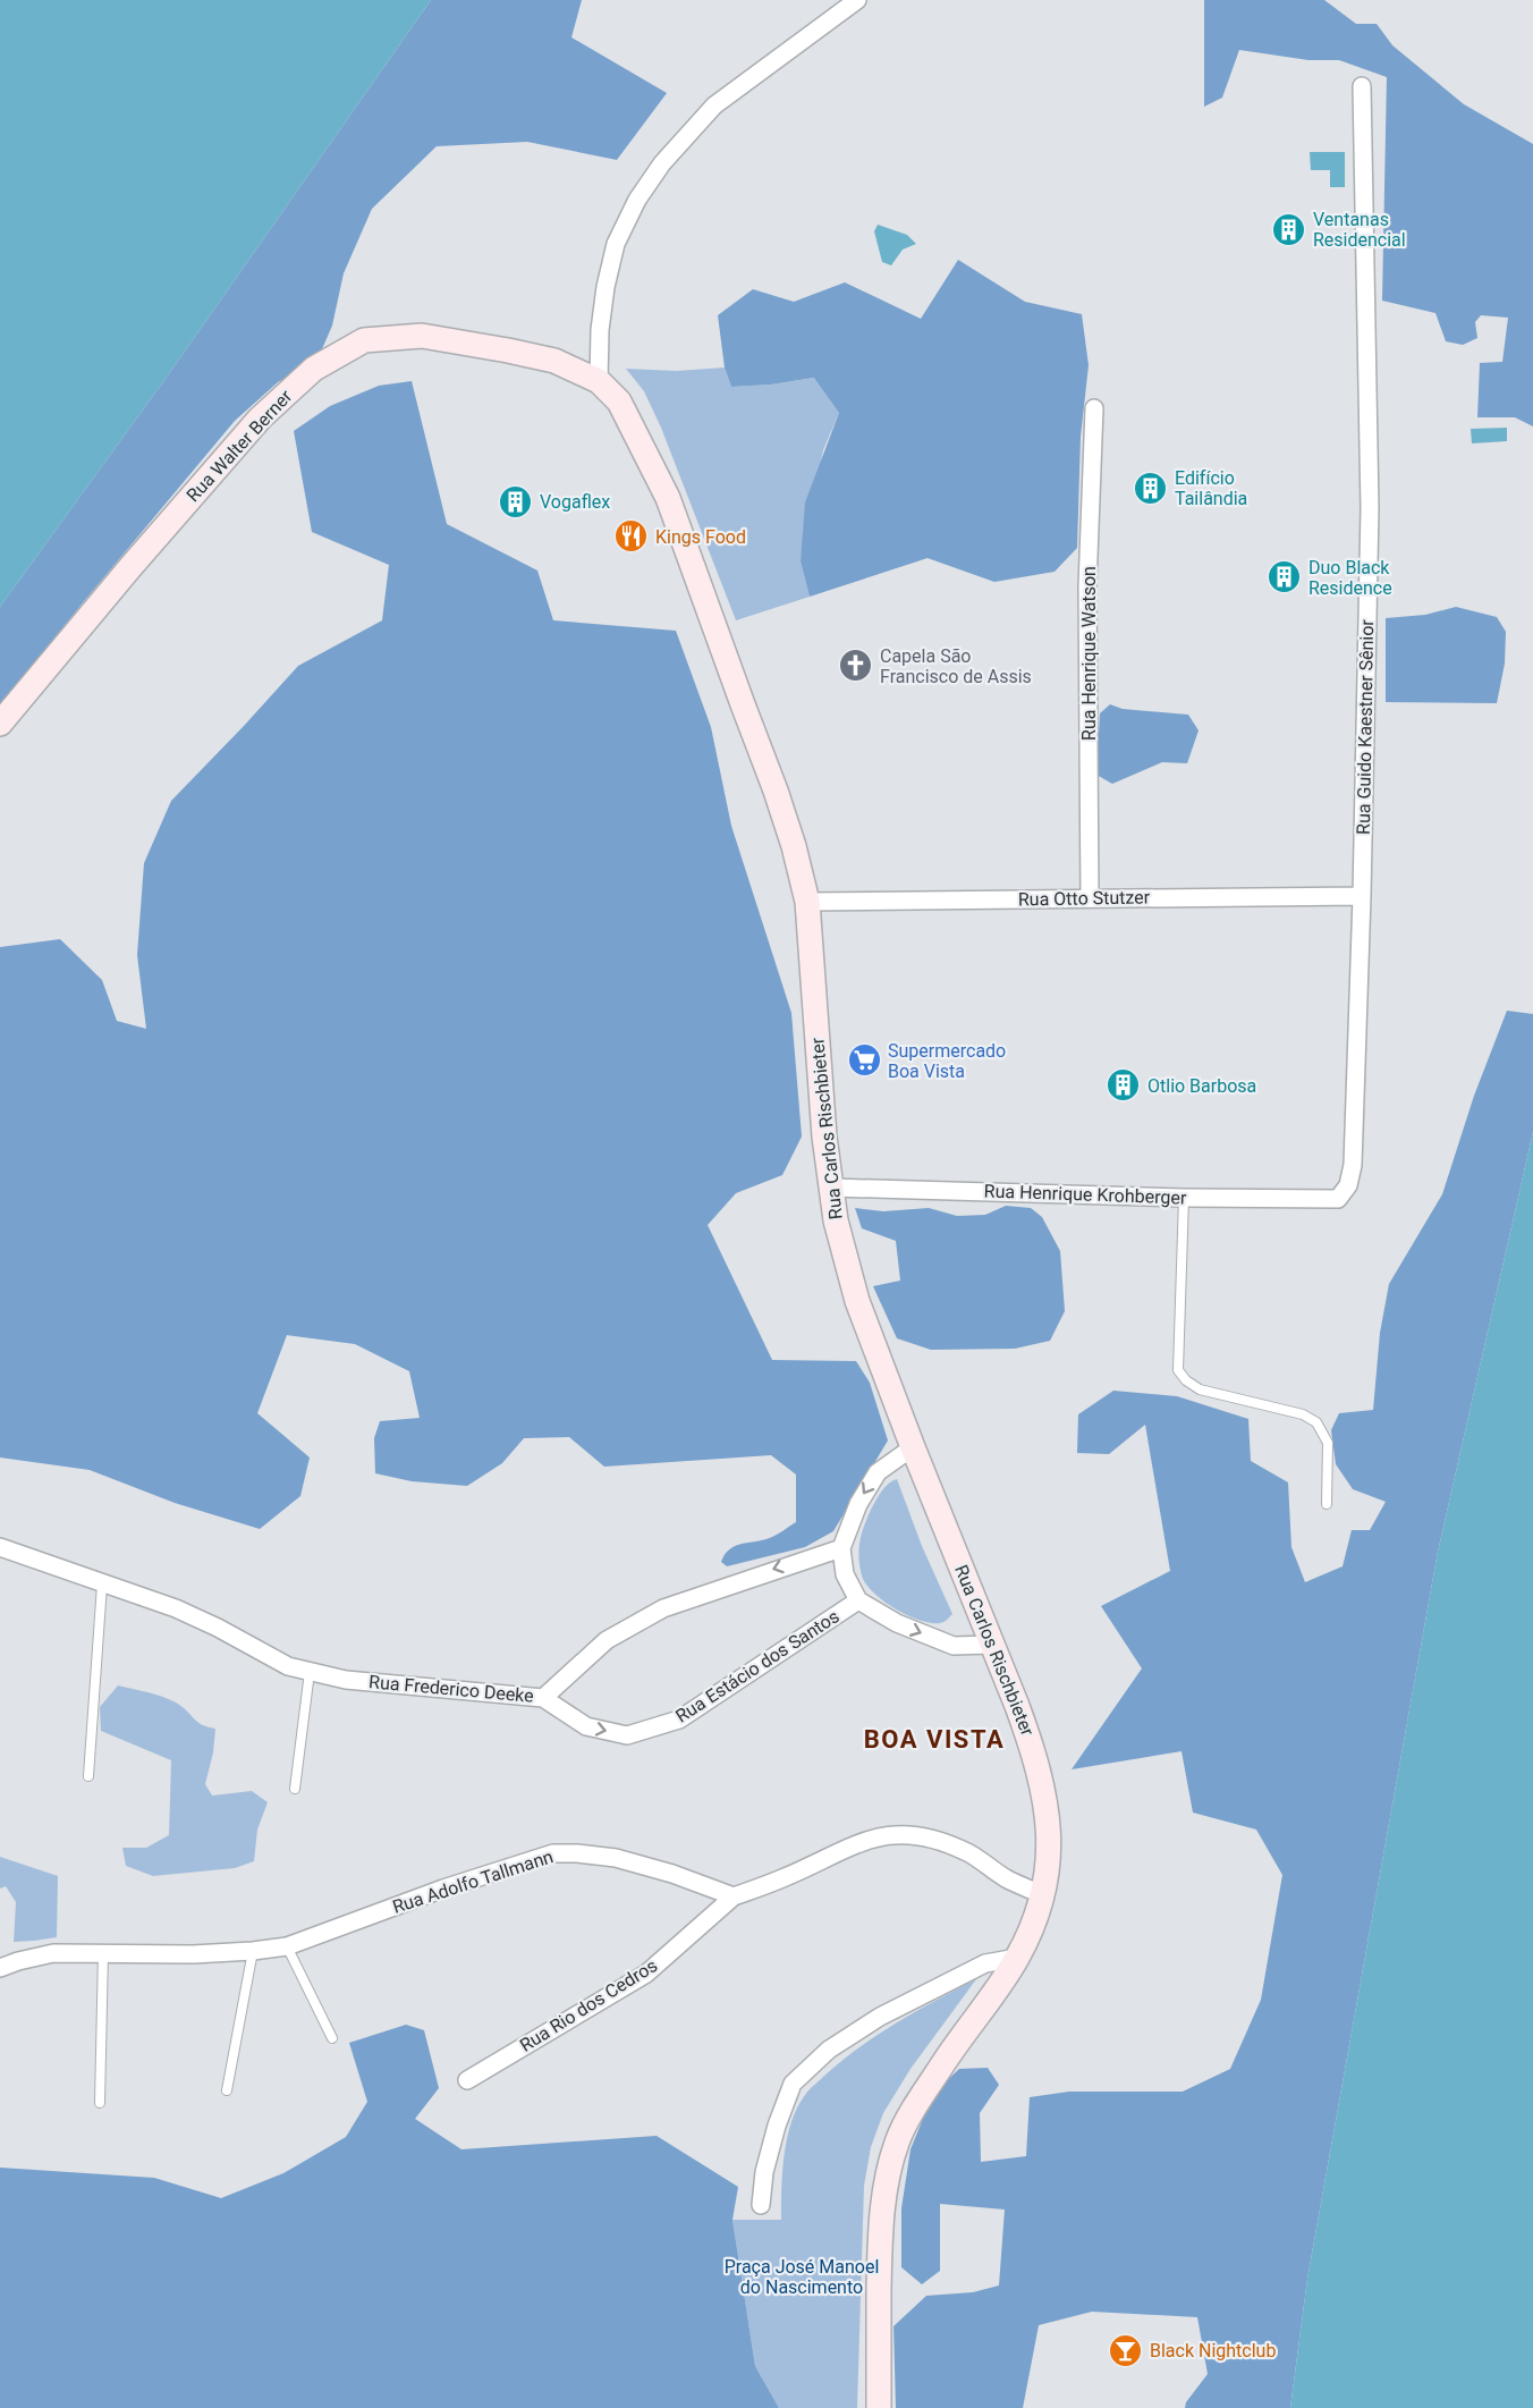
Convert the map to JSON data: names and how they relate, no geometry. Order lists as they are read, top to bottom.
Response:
{
  "streets": {
    "street": [
      "Rua Walter Berner",
      "Rua Henrique Watson",
      "Rua Guido Kaestner Sênior",
      "Rua Otto Stutzer",
      "Rua Carlos Rischbieter",
      "Rua Henrique Krohberger",
      "Rua Estácio dos Santos",
      "Rua Frederico Deeke",
      "Rua Adolfo Tallmann",
      "Rua Rio dos Cedros"
    ]
  },
  "crossings": [
    ["Rua Walter Berner", "Rua Carlos Rischbieter"],
    ["Rua Henrique Watson", "Rua Otto Stutzer"],
    ["Rua Guido Kaestner Sênior", "Rua Otto Stutzer"],
    ["Rua Guido Kaestner Sênior", "Rua Henrique Krohberger"],
    ["Rua Otto Stutzer", "Rua Carlos Rischbieter"],
    ["Rua Carlos Rischbieter", "Rua Henrique Krohberger"],
    ["Rua Estácio dos Santos", "Rua Frederico Deeke"],
    ["Rua Adolfo Tallmann", "Rua Rio dos Cedros"]
  ],
  "one_way": ["Rua Estácio dos Santos", "Rua Frederico Deeke"],
  "districts": ["BOA VISTA"],
  "parks": ["Praça José Manoel do Nascimento"],
  "places": {
    "building": [
      "Ventanas Residencial",
      "Edifício Tailândia",
      "Vogaflex",
      "Duo Black Residence",
      "Otlio Barbosa"
    ],
    "restaurant": ["Kings Food"],
    "church": ["Capela São Francisco de Assis"],
    "supermarket": ["Supermercado Boa Vista"],
    "bar": ["Black Nightclub"]
  }
}
